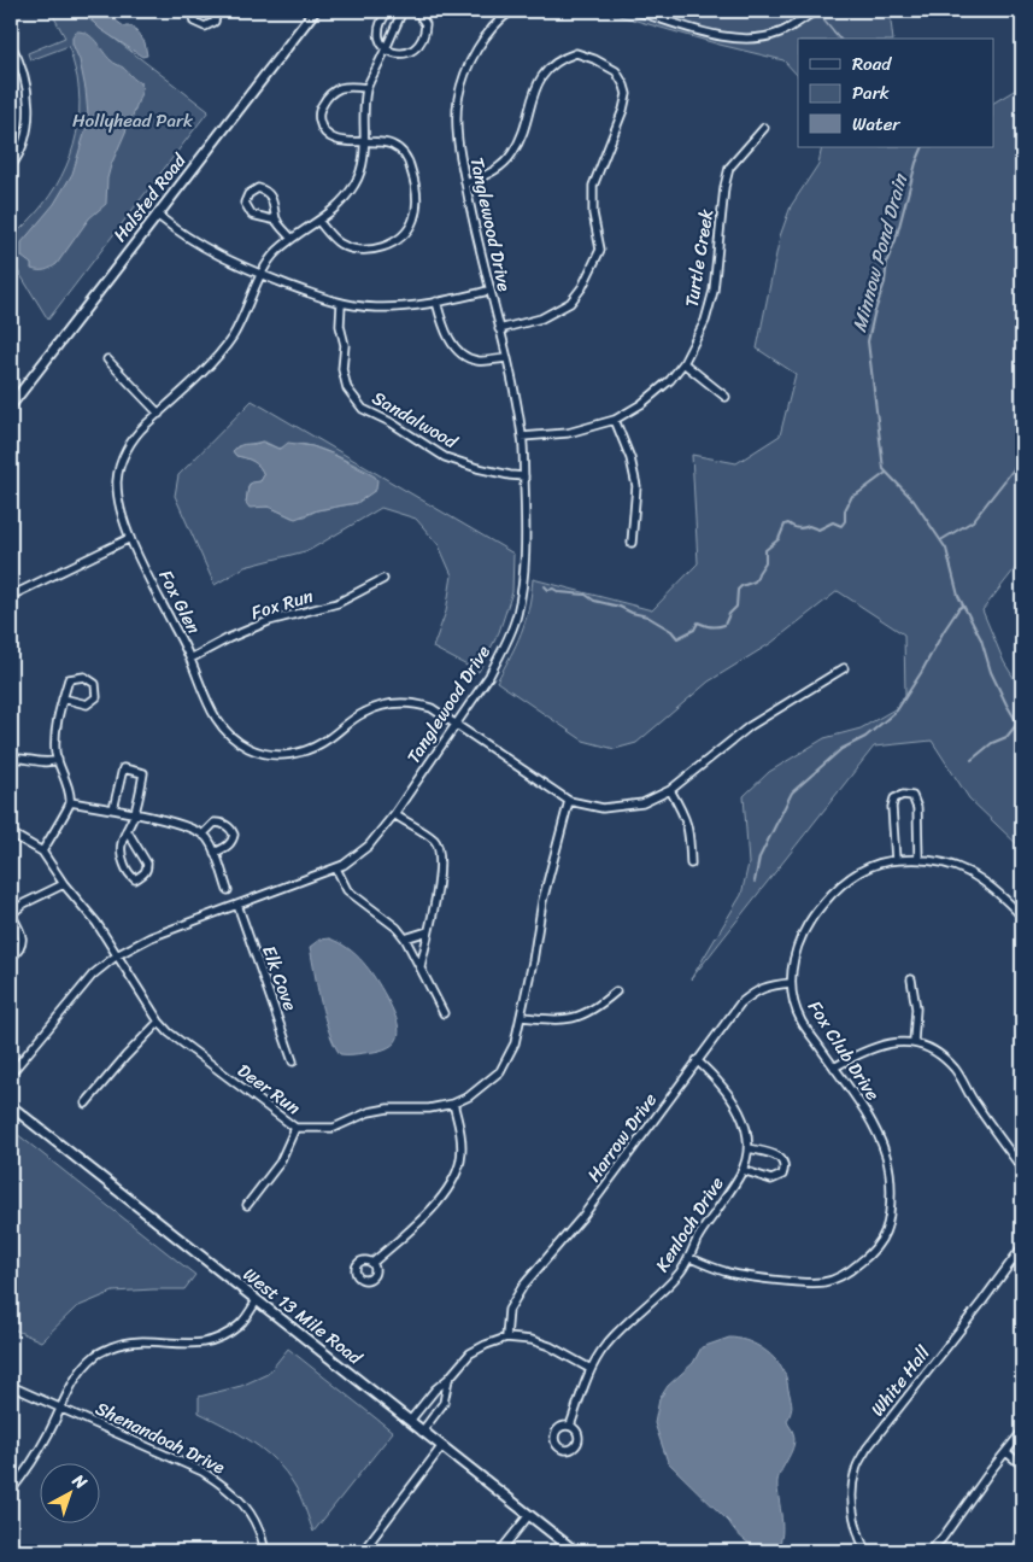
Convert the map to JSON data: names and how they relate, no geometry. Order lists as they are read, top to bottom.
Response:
{
  "streets": {
    "street": [
      "Halsted Road",
      "Tanglewood Drive",
      "Turtle Creek",
      "Sandalwood",
      "Fox Glen",
      "Fox Run",
      "Elk Cove",
      "Fox Club Drive",
      "Deer Run",
      "Harrow Drive",
      "Kenloch Drive",
      "West 13 Mile Road",
      "White Hall",
      "Shenandoah Drive"
    ]
  },
  "crossings": [
    ["Tanglewood Drive", "Turtle Creek"],
    ["Tanglewood Drive", "Sandalwood"],
    ["Tanglewood Drive", "Fox Glen"],
    ["Tanglewood Drive", "Elk Cove"],
    ["Tanglewood Drive", "Deer Run"],
    ["Fox Glen", "Fox Run"],
    ["Fox Glen", "Deer Run"],
    ["Fox Club Drive", "Harrow Drive"],
    ["Fox Club Drive", "Kenloch Drive"],
    ["Harrow Drive", "Kenloch Drive"]
  ],
  "water": ["Minnow Pond Drain"],
  "parks": ["Hollyhead Park"],
  "legend": ["Road", "Park", "Water"],
  "north": "top right"
}
